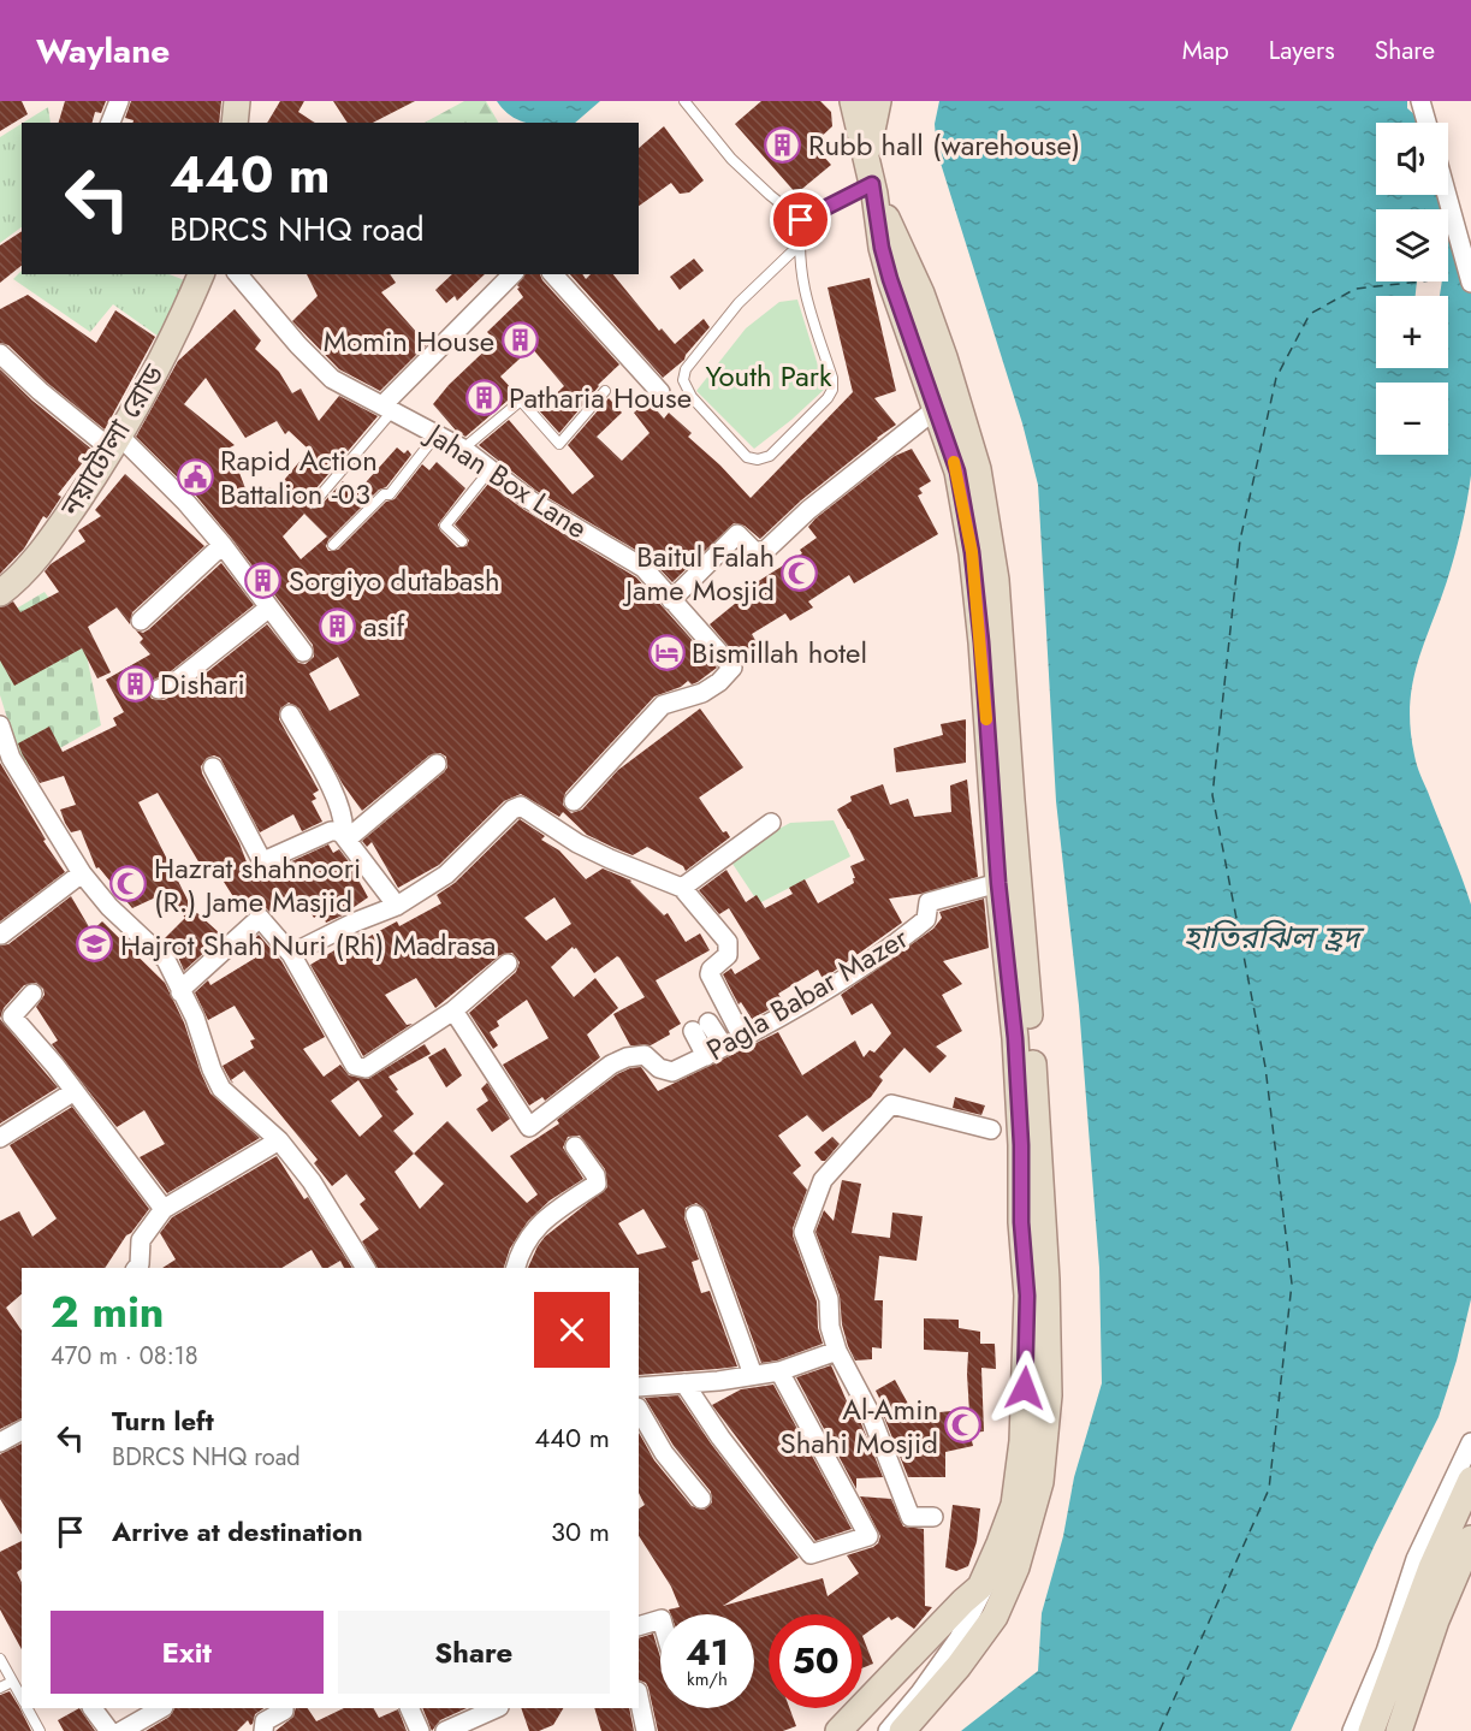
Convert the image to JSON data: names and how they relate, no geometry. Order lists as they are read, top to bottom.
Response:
{
  "streets": {
    "main road": ["নয়াটোলা রোড"],
    "street": ["Jahan Box Lane", "Pagla Babar Mazer"]
  },
  "water": ["হাতিরঝিল হ্রদ"],
  "parks": ["Youth Park"],
  "places": {
    "building": [
      "Rubb hall (warehouse)",
      "Momin House",
      "Patharia House",
      "Sorgiyo dutabash",
      "asif",
      "Dishari"
    ],
    "public building": ["Rapid Action Battalion -03"],
    "mosque": ["Baitul Falah Jame Mosjid", "Hazrat shahnoori (R.) Jame Masjid", "Al-Amin Shahi Mosjid"],
    "hotel": ["Bismillah hotel"],
    "school or university": ["Hajrot Shah Nuri (Rh) Madrasa"]
  },
  "page": {
    "header": "Waylane",
    "nav": ["Map", "Layers", "Share"],
    "map_buttons": ["+", "−"],
    "turn": ["440 m", "BDRCS NHQ road"],
    "heading": ["2 min", "470 m · 08:18"],
    "list": [
      {
        "name": "Turn left",
        "note": "BDRCS NHQ road",
        "value": "440 m"
      },
      {
        "name": "Arrive at destination",
        "value": "30 m"
      }
    ],
    "buttons": ["Exit", "Share"],
    "speed": "41 km/h",
    "limit": "50"
  }
}
